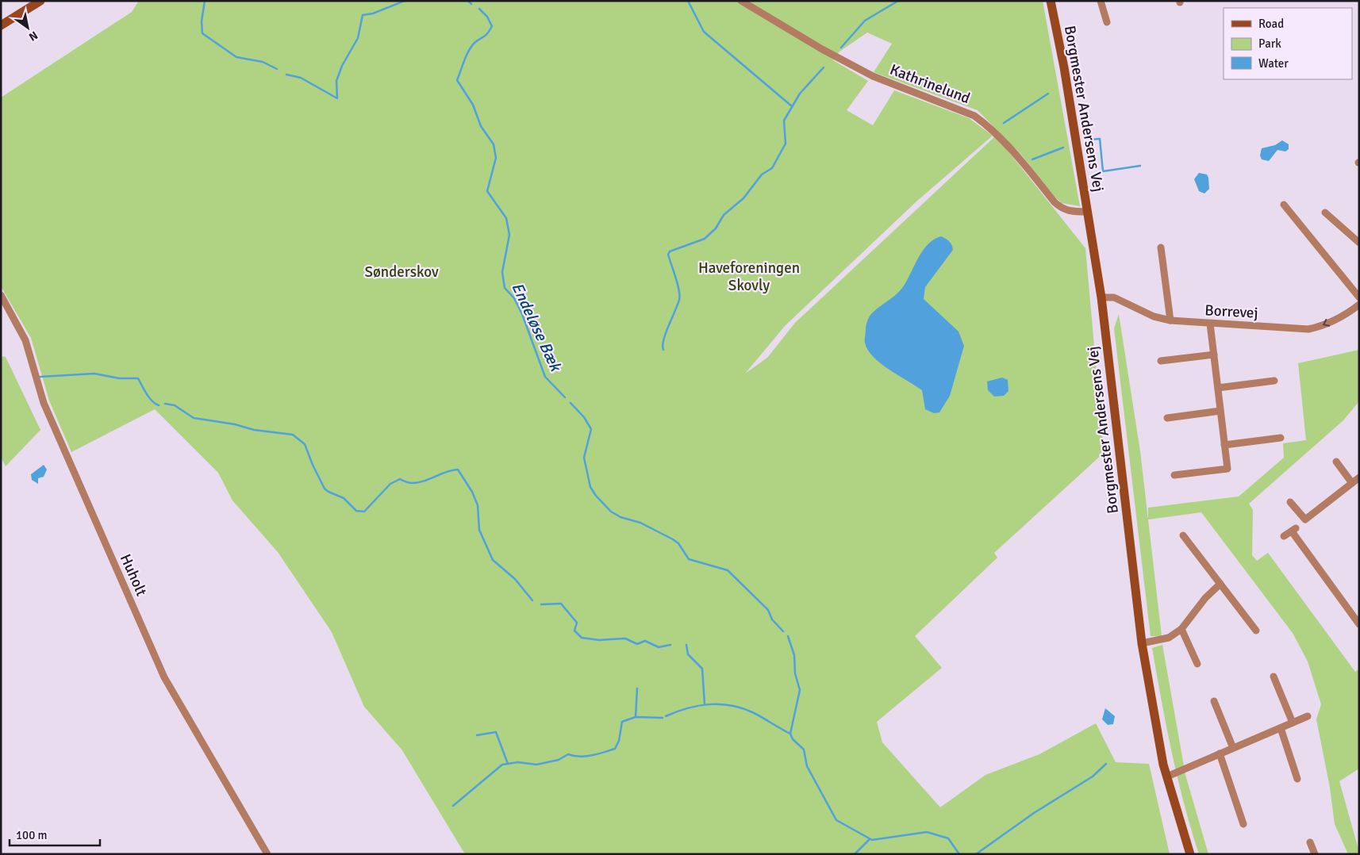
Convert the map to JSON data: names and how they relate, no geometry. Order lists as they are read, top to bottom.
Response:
{
  "streets": {
    "street": [
      "Kathrinelund",
      "Borgmester Andersens Vej",
      "Borrevej",
      "Huholt"
    ]
  },
  "crossings": [
    ["Kathrinelund", "Borgmester Andersens Vej"],
    ["Borgmester Andersens Vej", "Borrevej"]
  ],
  "water": ["Endeløse Bæk"],
  "parks": ["Haveforeningen Skovly", "Sønderskov"],
  "legend": ["Road", "Park", "Water"],
  "scale_bar": "100 m",
  "north": "bottom right"
}
